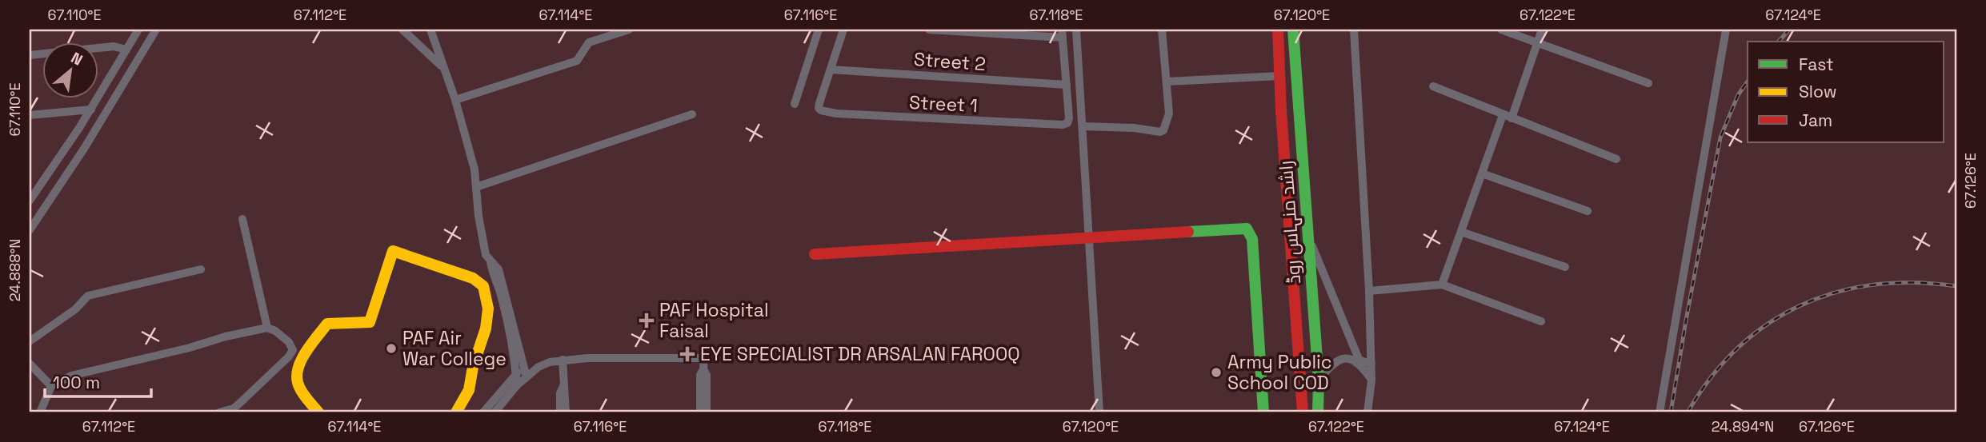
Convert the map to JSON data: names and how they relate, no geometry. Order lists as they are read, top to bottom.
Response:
{
  "streets": {
    "street": ["Street 2", "Street 1", "راشد منہاس روڈ"]
  },
  "crossings": [
    ["Street 2", "Street 1"]
  ],
  "places": {
    "health": ["PAF Hospital Faisal", "EYE SPECIALIST DR ARSALAN FAROOQ"],
    "other": ["PAF Air War College", "Army Public School COD"]
  },
  "legend": ["Fast", "Slow", "Jam"],
  "scale_bar": "100 m",
  "north": "top right",
  "coordinates": [
    "67.110°E",
    "67.112°E",
    "67.114°E",
    "67.116°E",
    "67.118°E",
    "67.120°E",
    "67.122°E",
    "67.124°E",
    "67.126°E",
    "24.888°N",
    "24.894°N"
  ]
}
